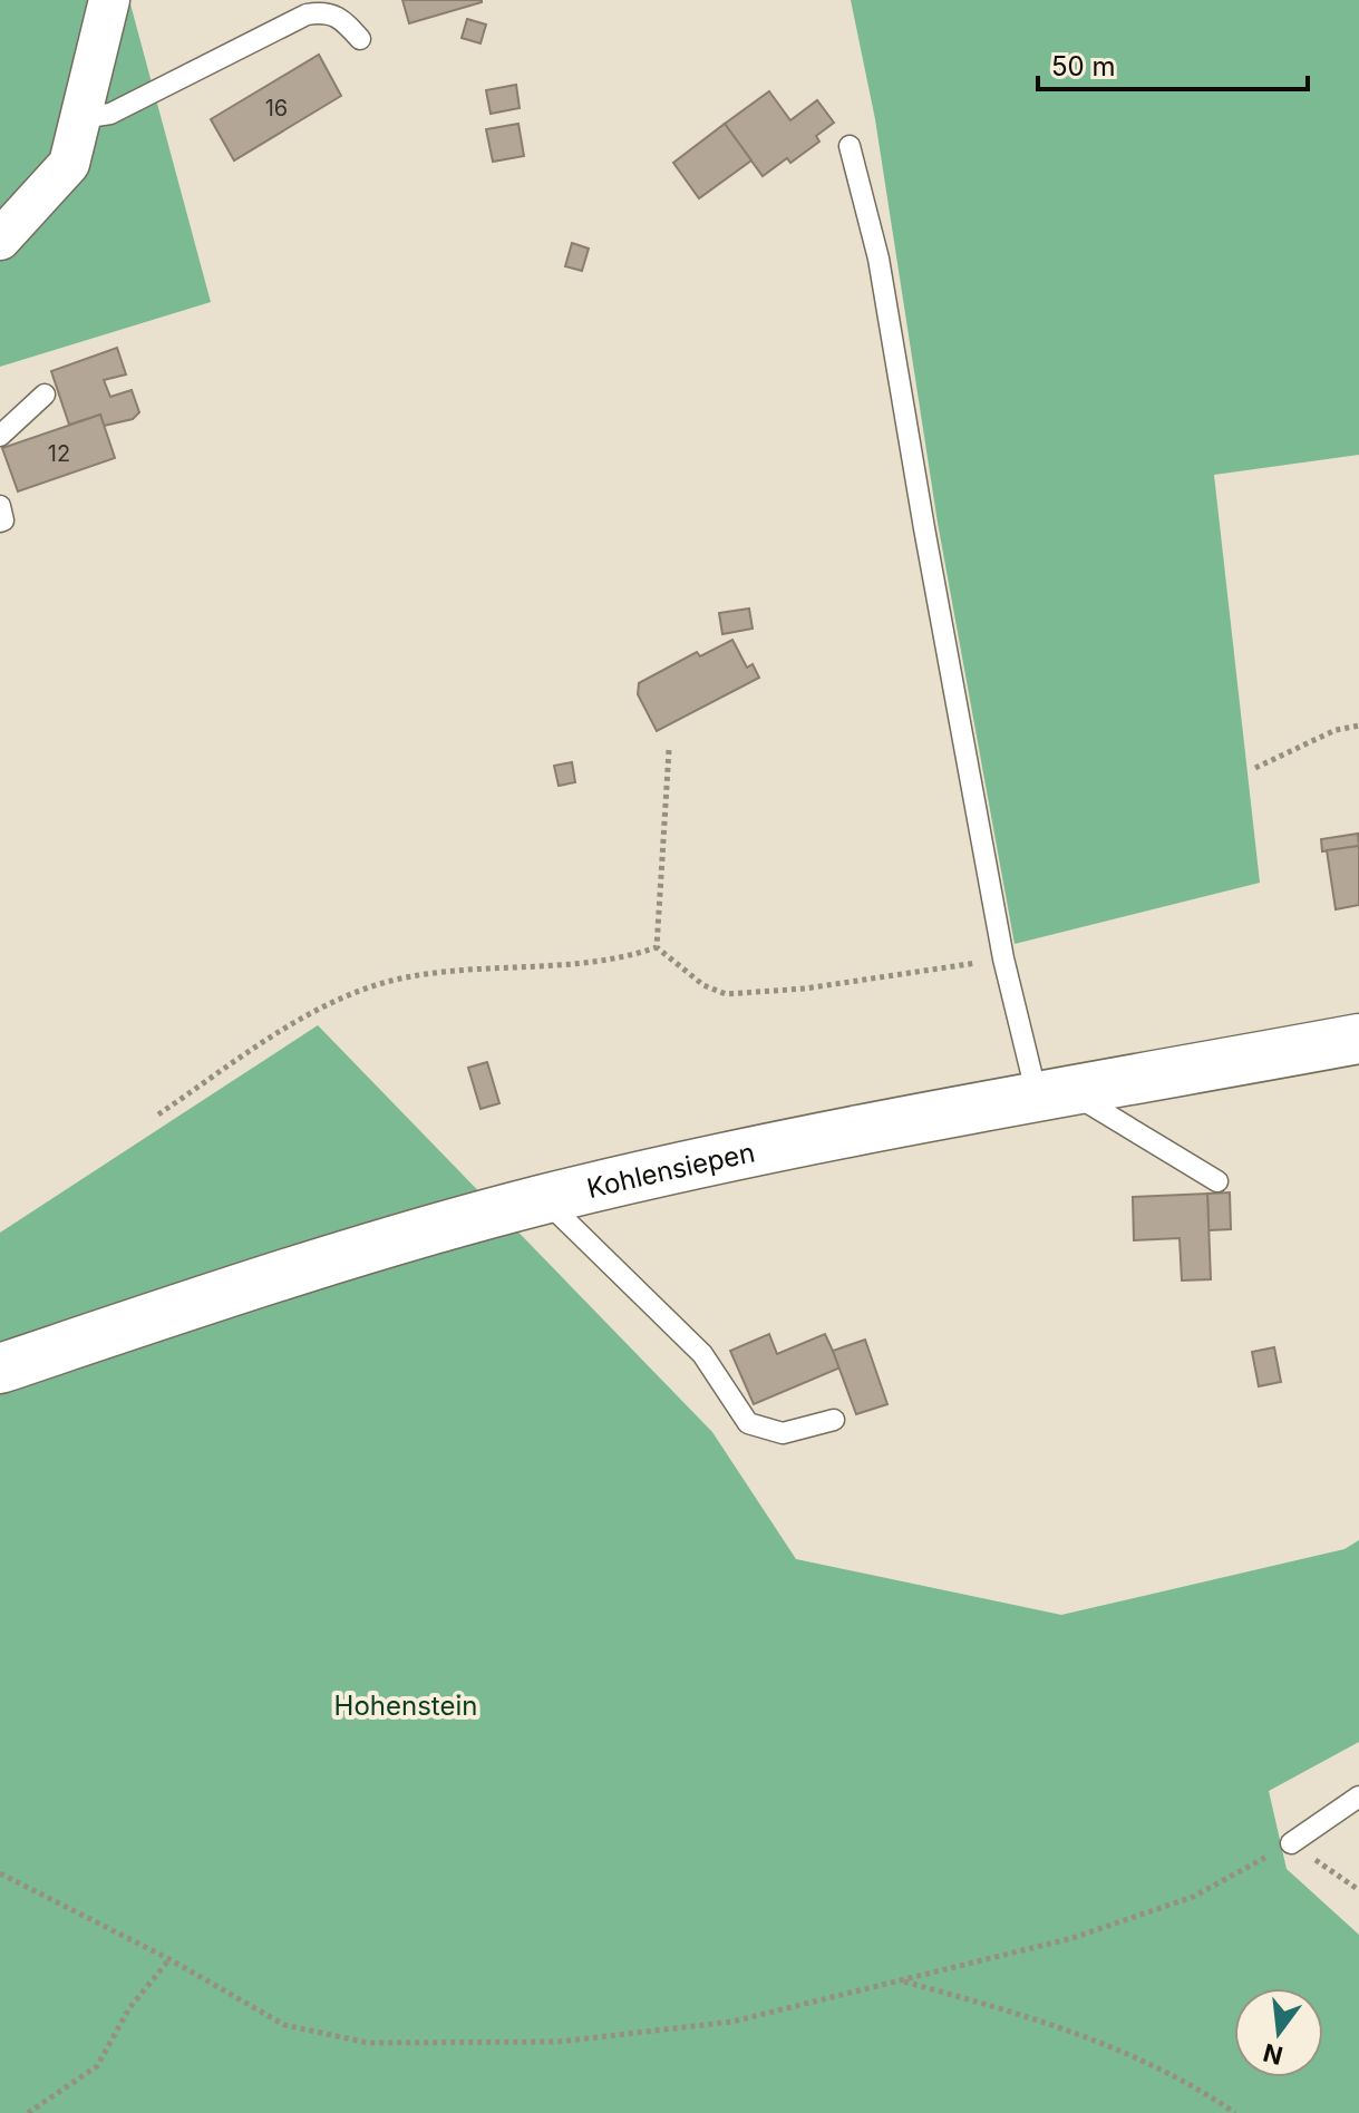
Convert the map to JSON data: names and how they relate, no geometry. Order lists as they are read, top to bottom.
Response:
{
  "streets": {
    "street": ["Kohlensiepen"]
  },
  "parks": ["Hohenstein"],
  "house_numbers": ["16", "12"],
  "scale_bar": "50 m",
  "north": "bottom"
}
